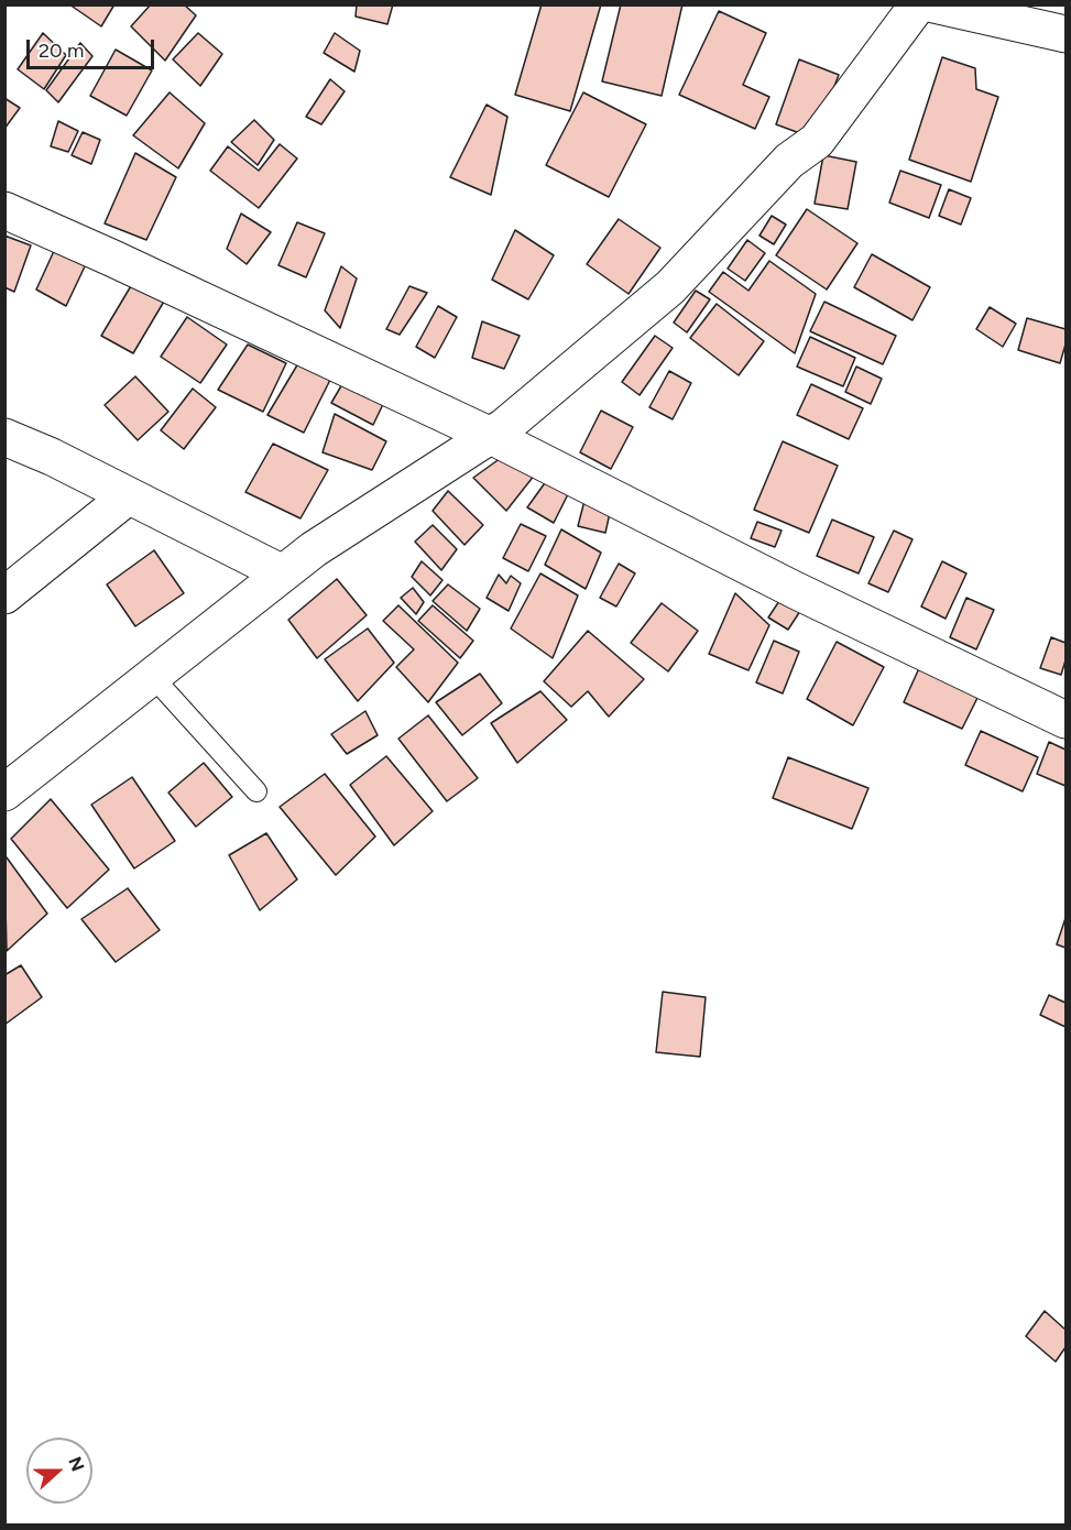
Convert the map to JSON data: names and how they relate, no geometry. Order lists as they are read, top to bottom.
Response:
{
  "scale_bar": "20 m",
  "north": "right"
}
